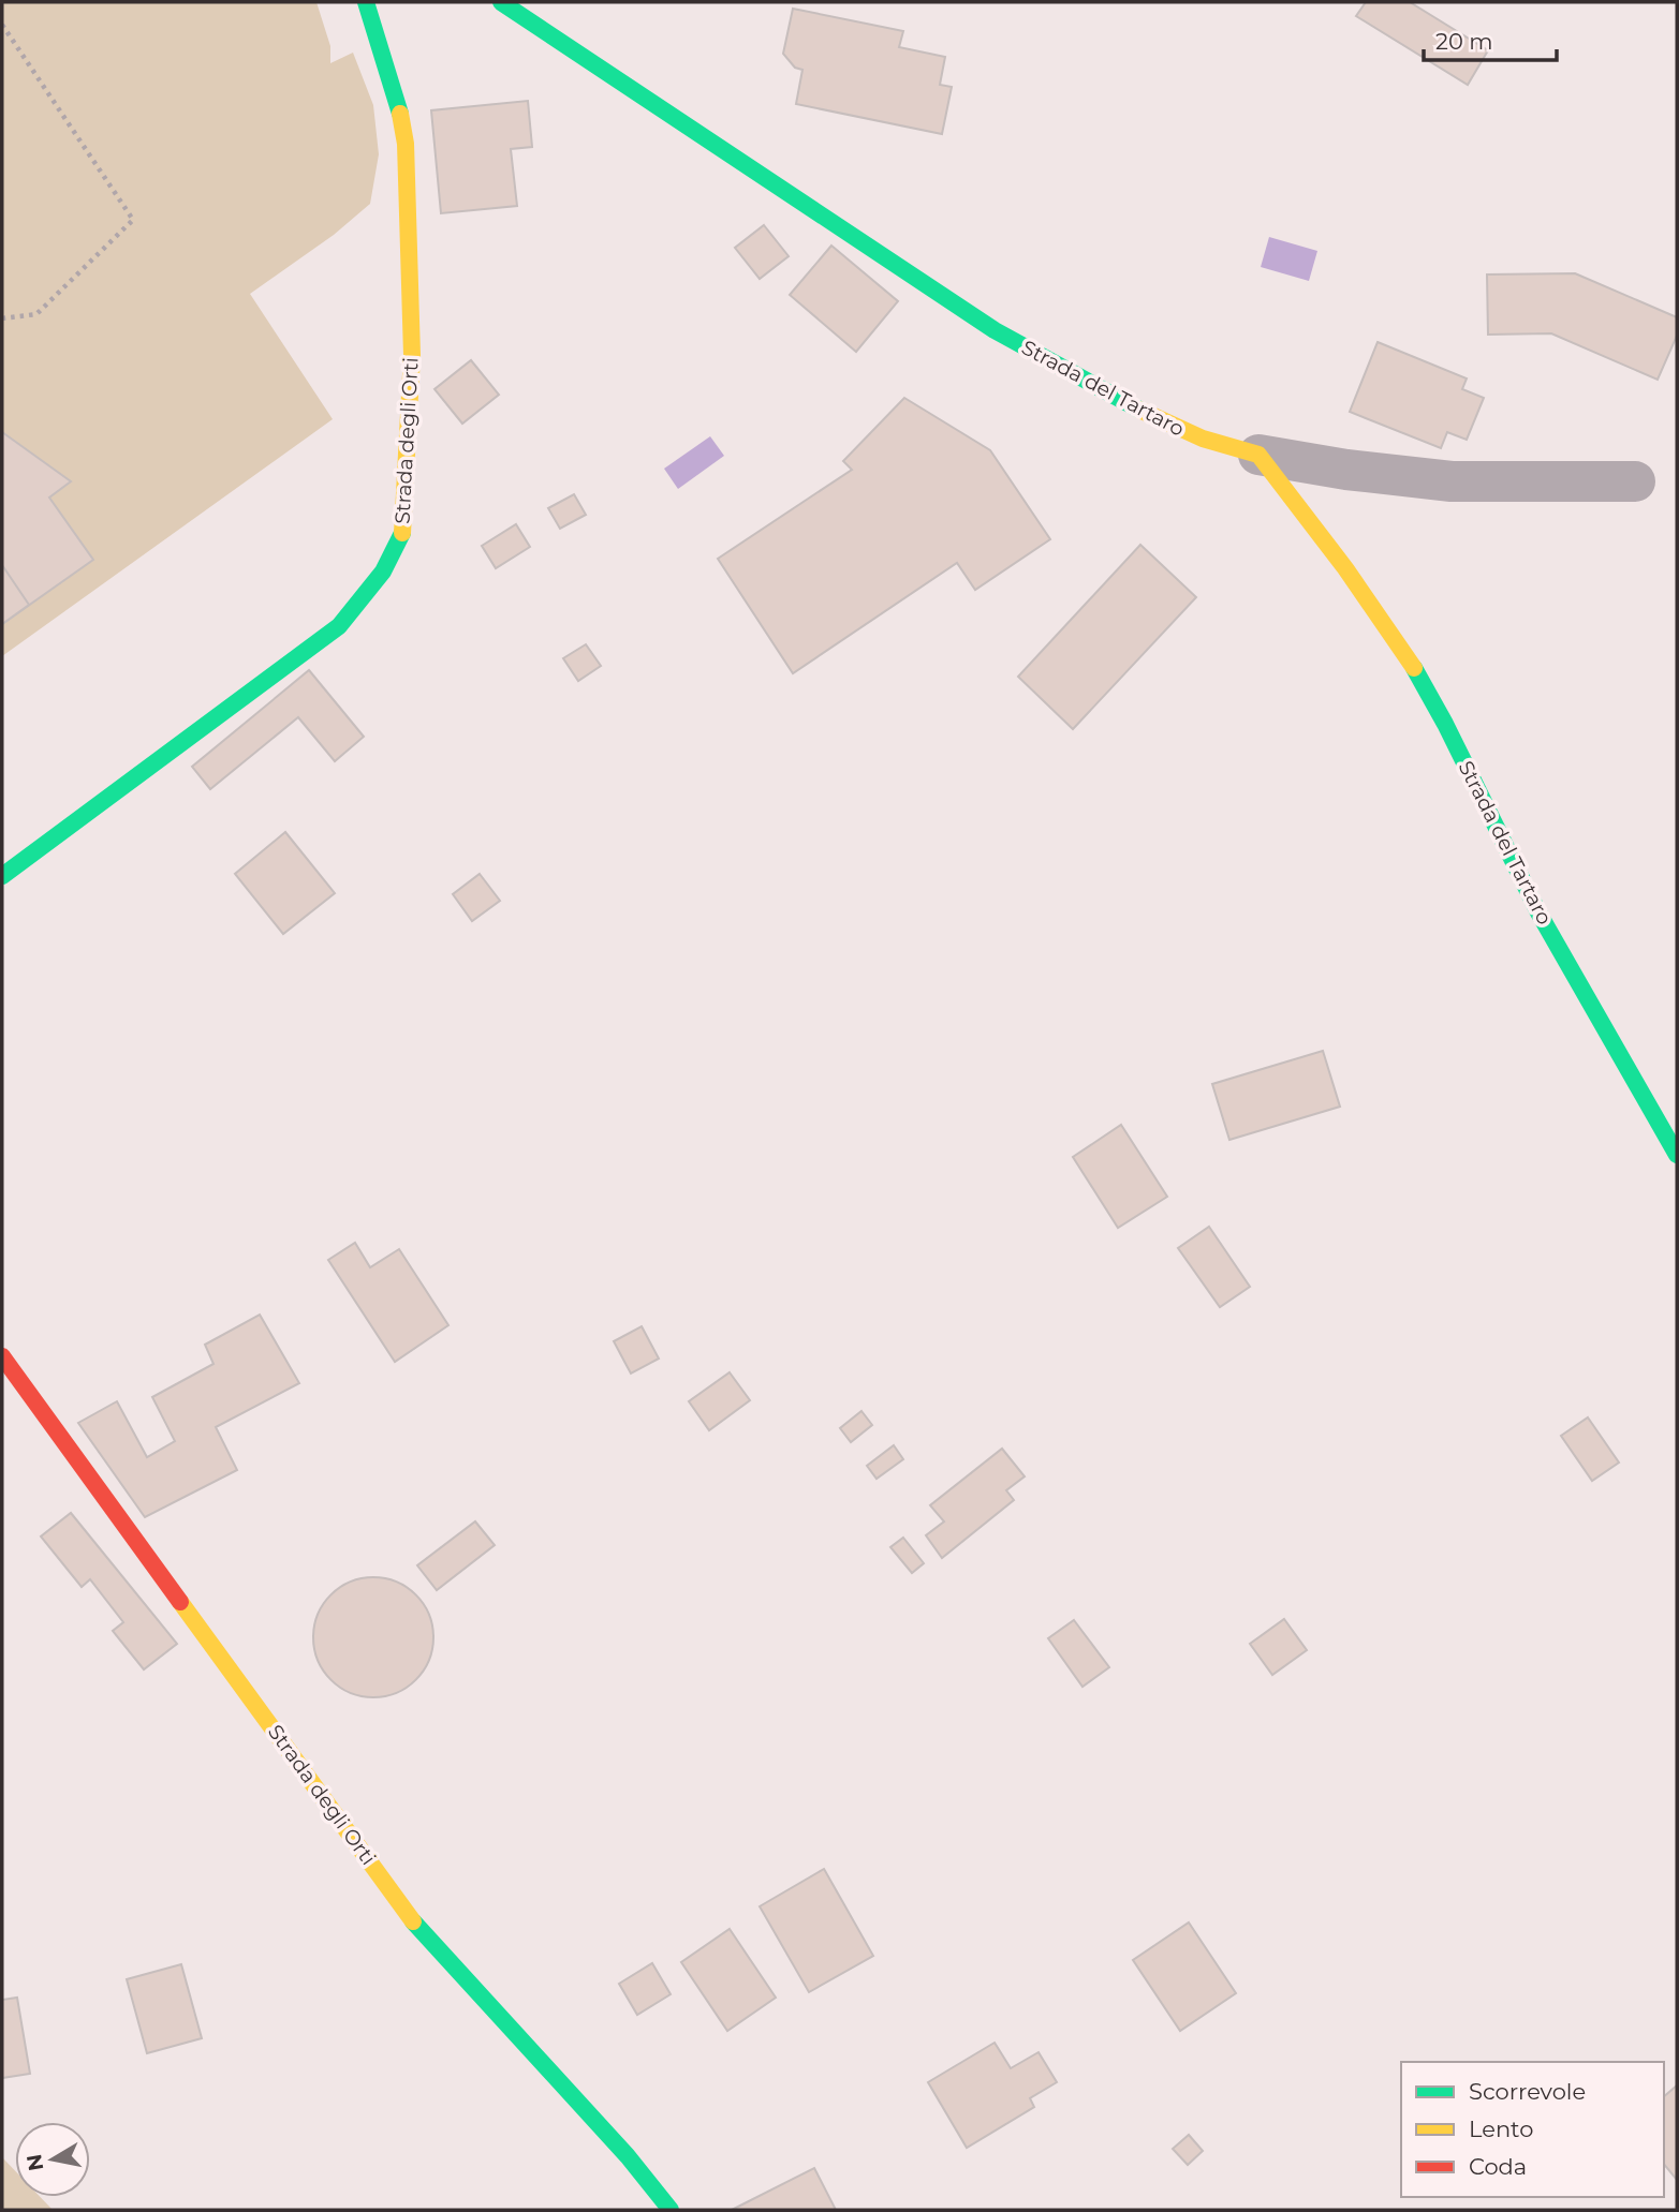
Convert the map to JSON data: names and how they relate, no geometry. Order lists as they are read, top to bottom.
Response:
{
  "streets": {
    "street": ["Strada del Tartaro", "Strada degli Orti"]
  },
  "legend": ["Scorrevole", "Lento", "Coda"],
  "scale_bar": "20 m",
  "north": "left"
}
